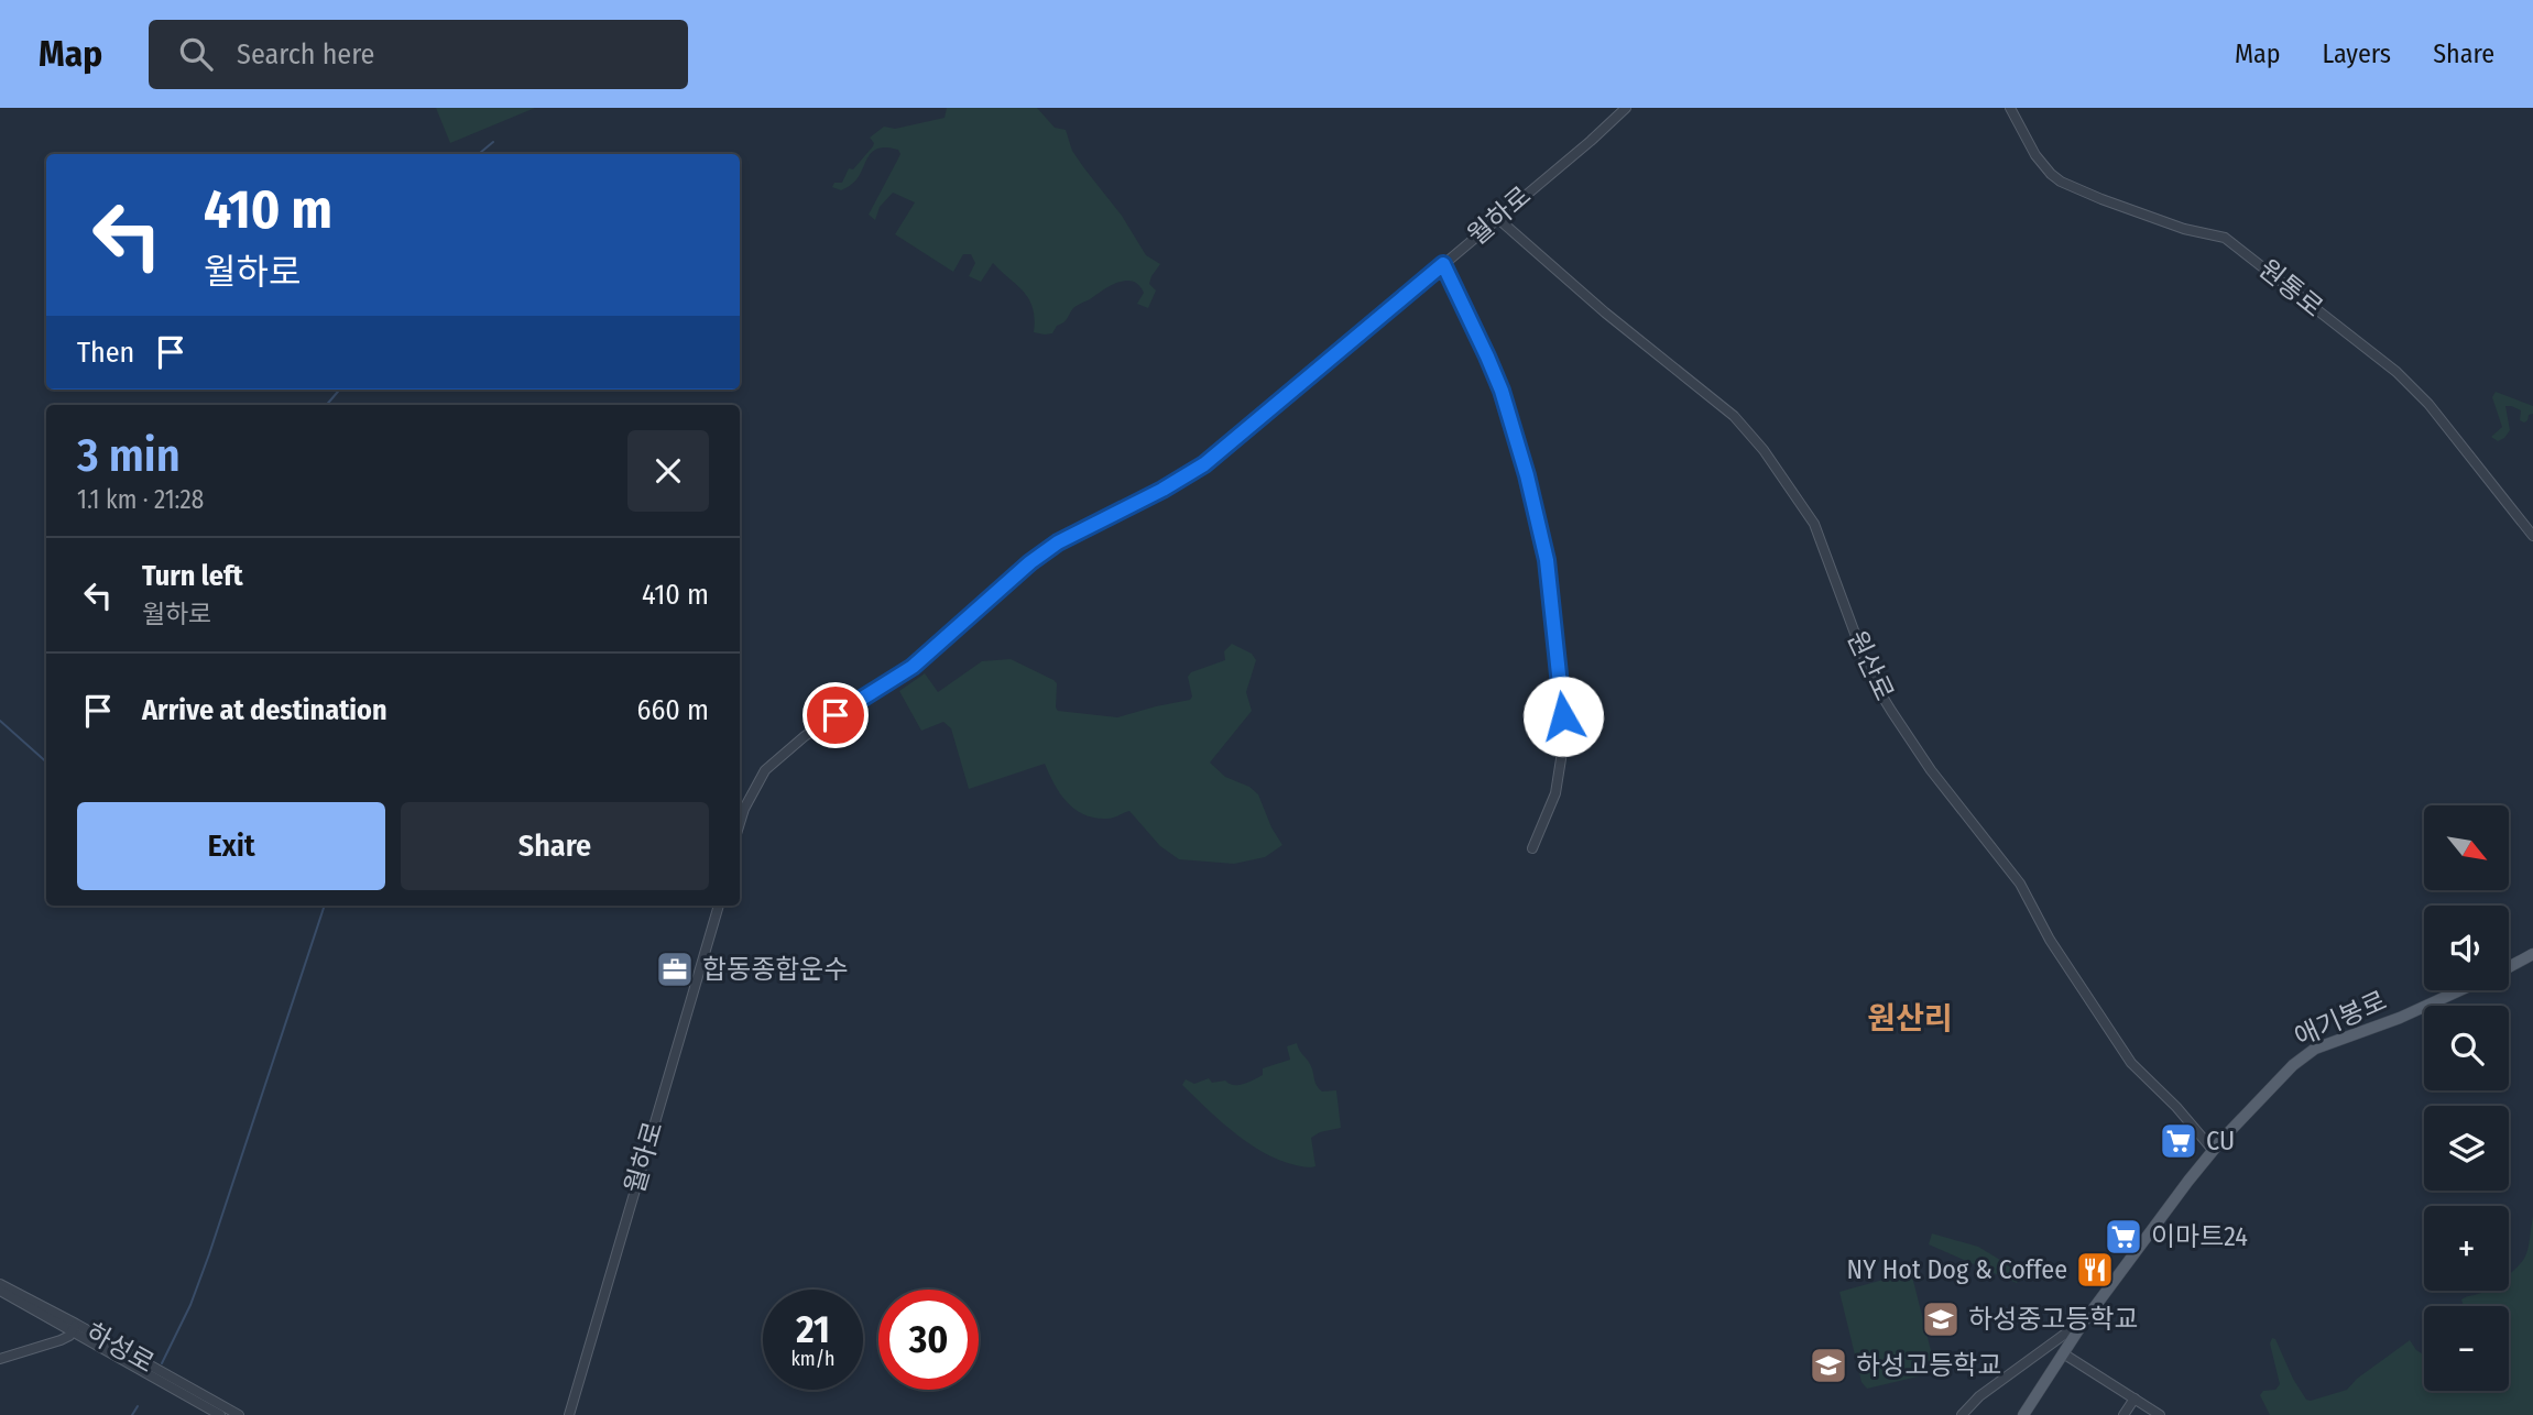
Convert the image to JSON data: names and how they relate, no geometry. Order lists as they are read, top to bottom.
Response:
{
  "streets": {
    "main road": ["애기봉로"],
    "street": [
      "월하로",
      "원통로",
      "원산로",
      "하성로"
    ]
  },
  "crossings": [
    ["월하로", "원산로"],
    ["원산로", "애기봉로"]
  ],
  "districts": ["원산리"],
  "places": {
    "office": ["합동종합운수"],
    "supermarket": ["CU", "이마트24"],
    "restaurant": ["NY Hot Dog & Coffee"],
    "school or university": ["하성중고등학교", "하성고등학교"]
  },
  "north": "bottom right",
  "page": {
    "header": "Map",
    "search": "Search here",
    "nav": ["Map", "Layers", "Share"],
    "turn": ["410 m", "월하로"],
    "then": "Then",
    "heading": ["3 min", "1.1 km · 21:28"],
    "list": [
      {
        "name": "Turn left",
        "note": "월하로",
        "value": "410 m"
      },
      {
        "name": "Arrive at destination",
        "value": "660 m"
      }
    ],
    "buttons": ["Exit", "Share"],
    "map_buttons": ["+", "−"],
    "speed": "21 km/h",
    "limit": "30"
  }
}
